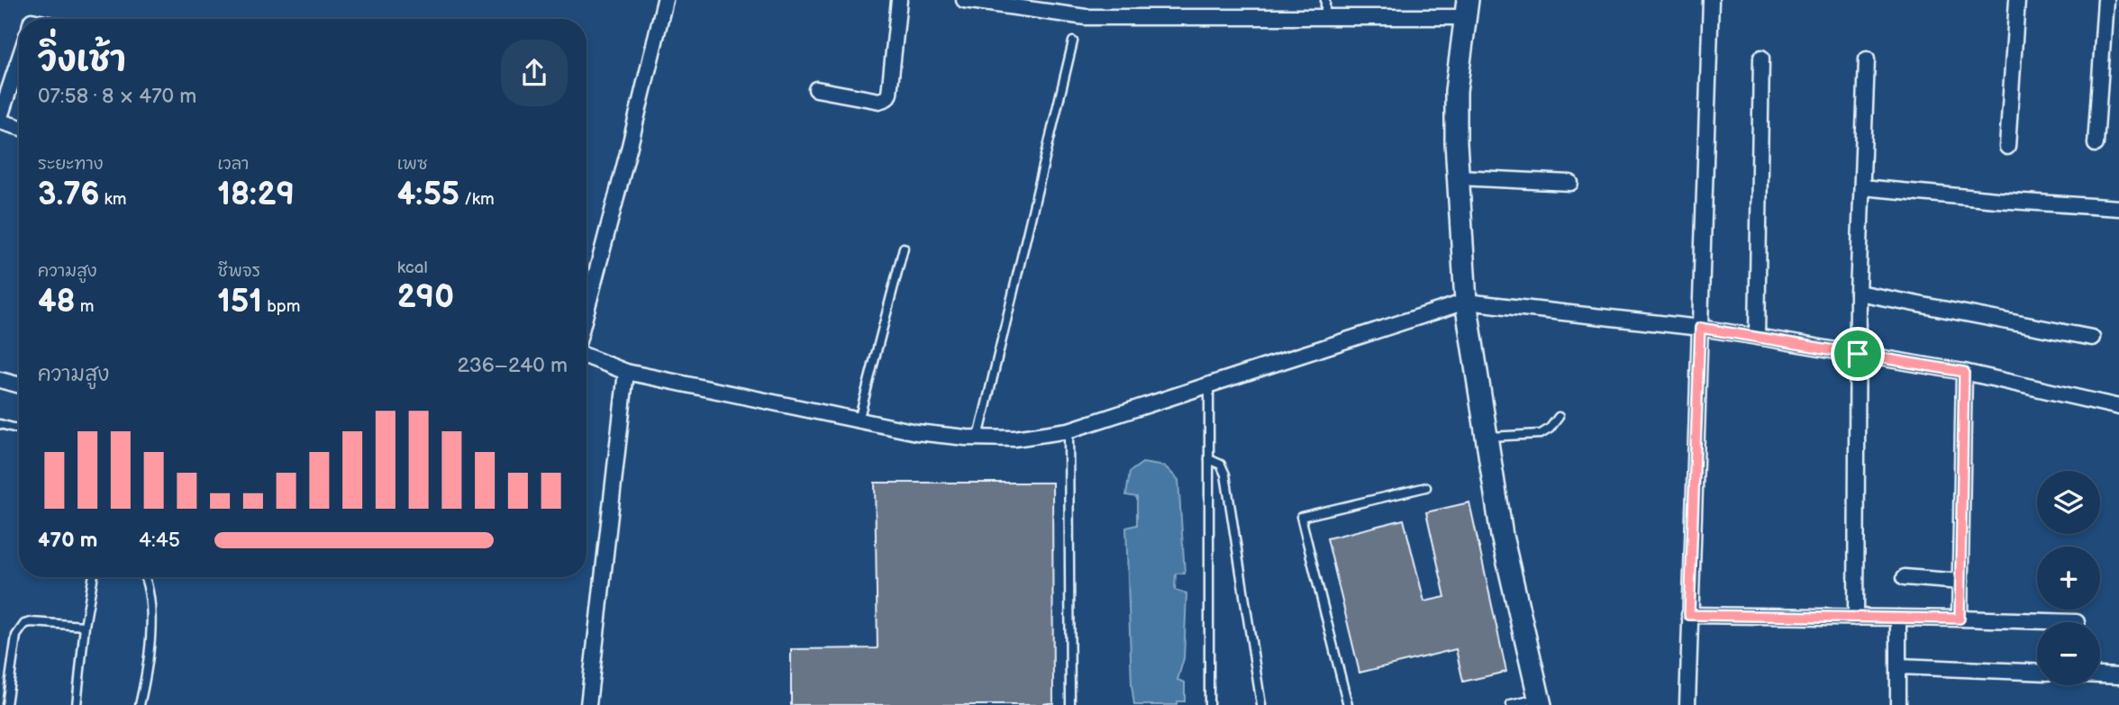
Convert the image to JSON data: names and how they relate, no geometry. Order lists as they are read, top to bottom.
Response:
{
  "page": {
    "heading": ["วิ่งเช้า", "07:58 · 8 × 470 m"],
    "stats": [
      ["ระยะทาง", "3.76 km"],
      ["เวลา", "18:29"],
      ["เพซ", "4:55 /km"],
      ["ความสูง", "48 m"],
      ["ชีพจร", "151 bpm"],
      ["kcal", "290"]
    ],
    "chart": ["ความสูง", "236–240 m"],
    "map_buttons": ["+", "−"],
    "list": [
      {
        "name": "470 m",
        "note": "4:45"
      }
    ]
  }
}
